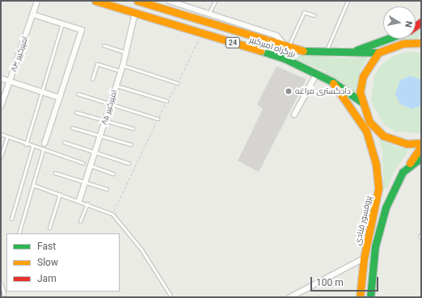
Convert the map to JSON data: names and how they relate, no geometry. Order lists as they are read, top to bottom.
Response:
{
  "streets": {
    "main road": ["24", "بزرگراه امیرکبیر", "پروفسور قنادی"],
    "street": ["امیرکبیر ۸۴", "امیرکبیر ۸۵"]
  },
  "crossings": [
    ["24", "بزرگراه امیرکبیر"],
    ["بزرگراه امیرکبیر", "امیرکبیر ۸۵"],
    ["بزرگراه امیرکبیر", "پروفسور قنادی"]
  ],
  "places": ["دادگستری مراغه"],
  "legend": ["Fast", "Slow", "Jam"],
  "scale_bar": "100 m",
  "north": "right"
}
